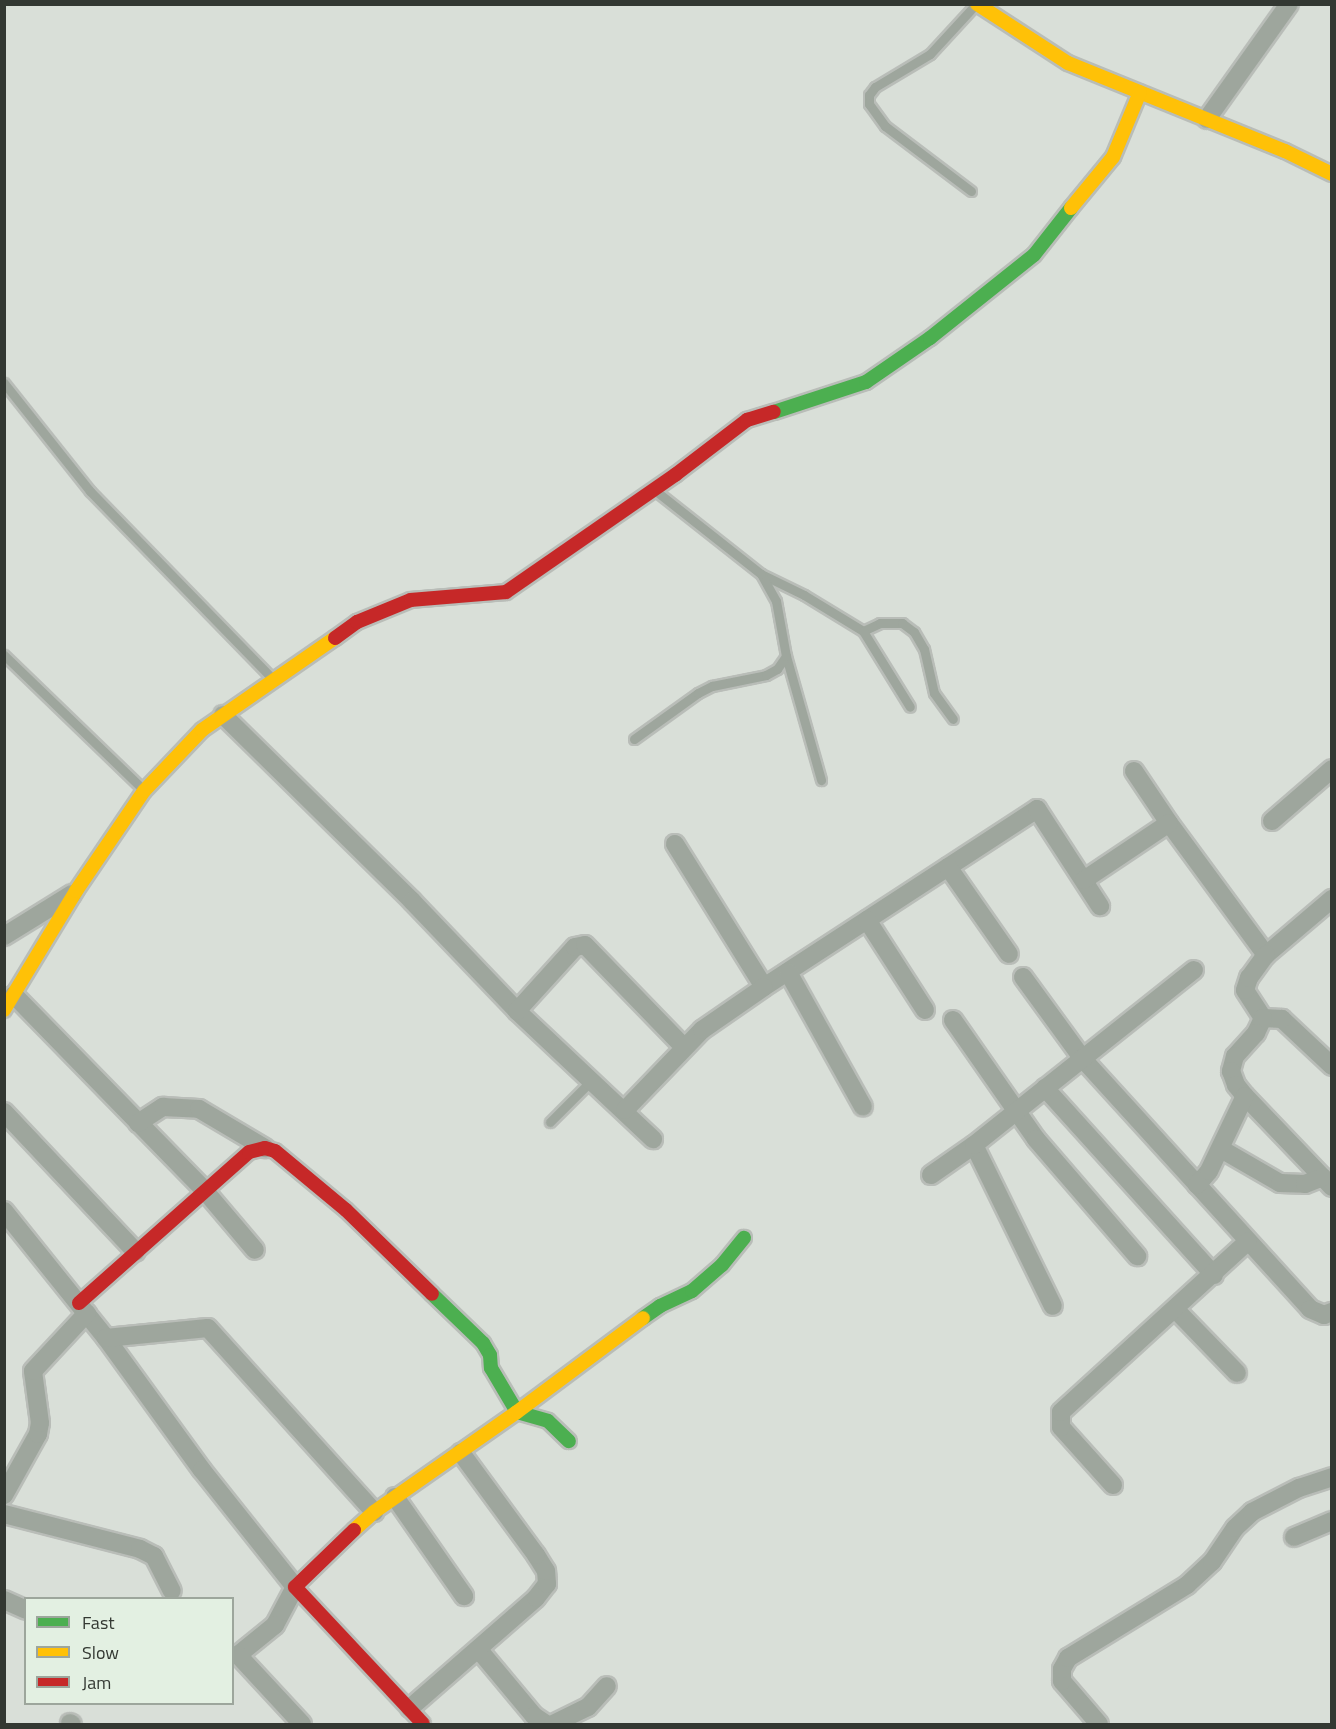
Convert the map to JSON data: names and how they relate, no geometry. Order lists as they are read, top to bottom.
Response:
{
  "legend": ["Fast", "Slow", "Jam"]
}
